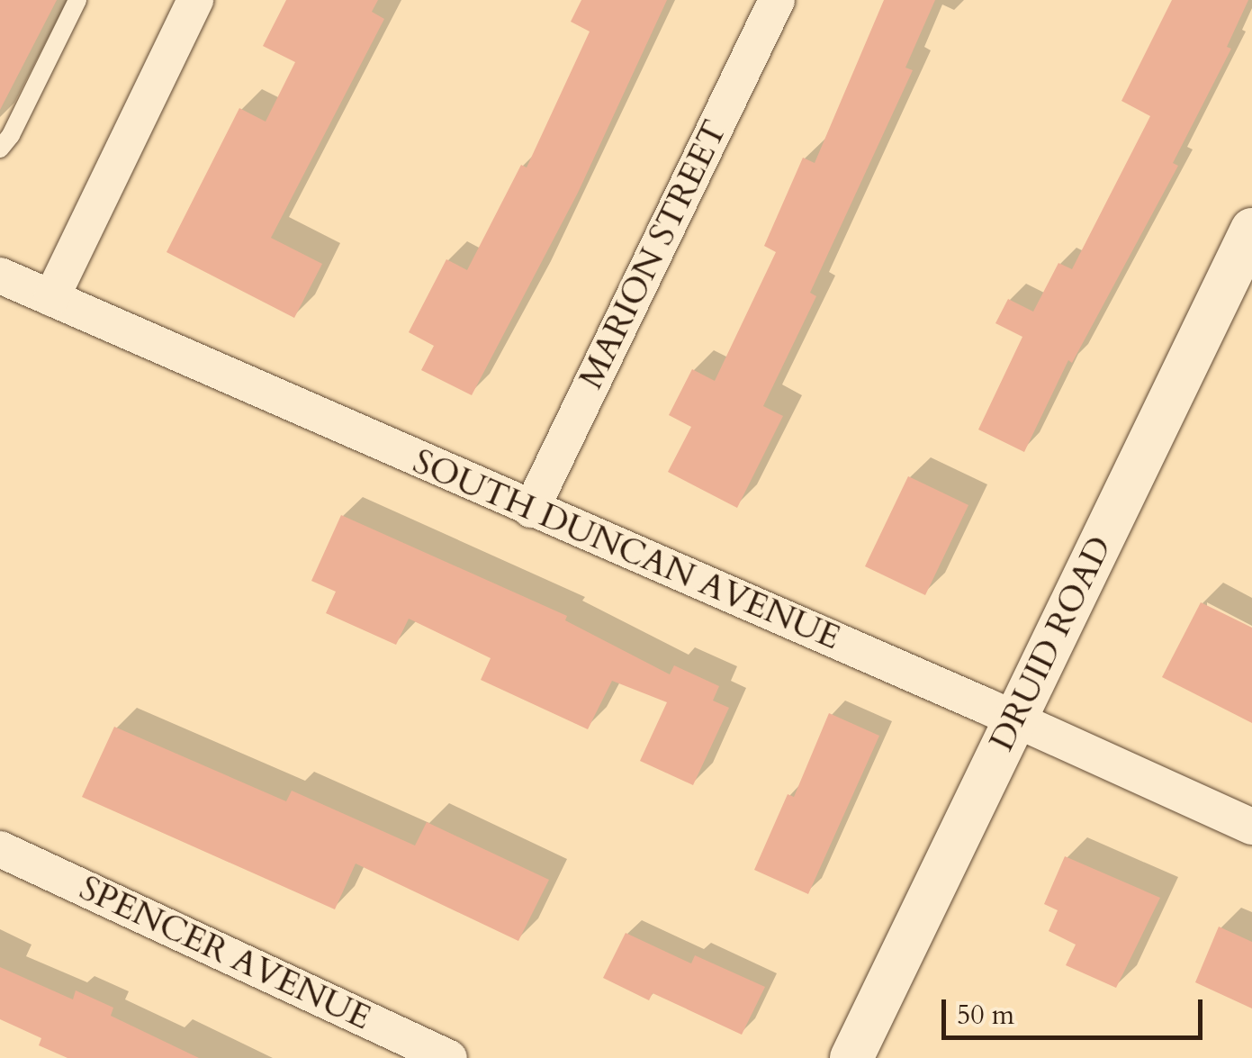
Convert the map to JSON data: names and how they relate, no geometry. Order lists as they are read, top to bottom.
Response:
{
  "streets": {
    "street": [
      "MARION STREET",
      "SOUTH DUNCAN AVENUE",
      "DRUID ROAD",
      "SPENCER AVENUE"
    ]
  },
  "crossings": [
    ["MARION STREET", "SOUTH DUNCAN AVENUE"],
    ["SOUTH DUNCAN AVENUE", "DRUID ROAD"]
  ],
  "scale_bar": "50 m"
}
